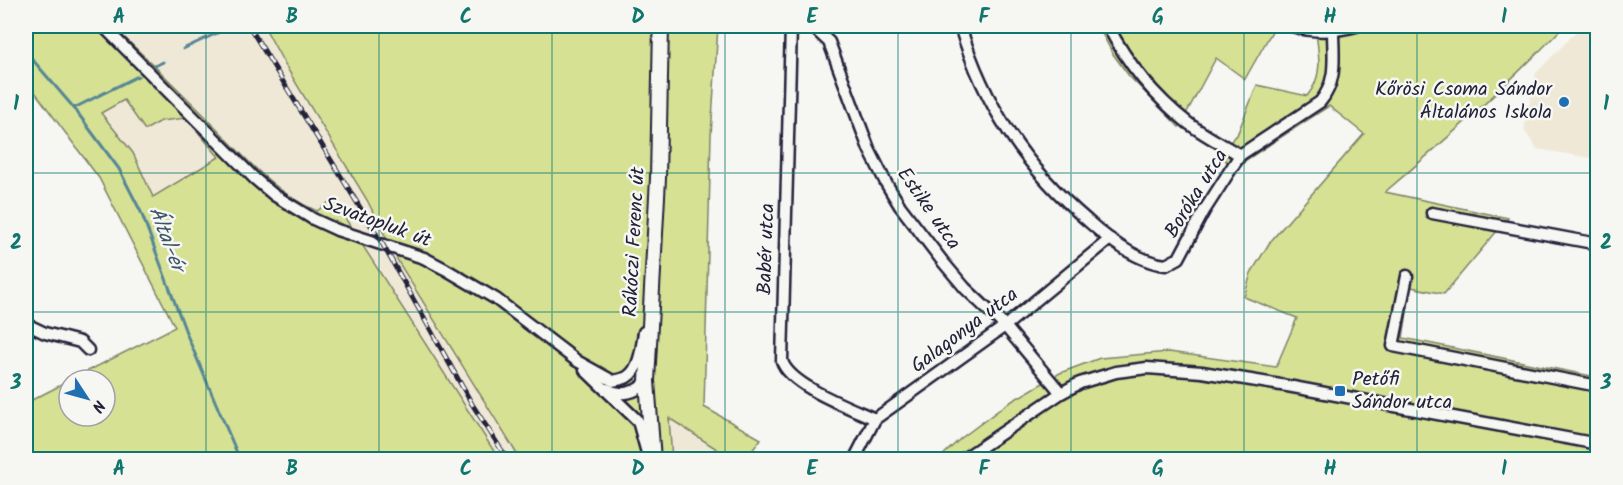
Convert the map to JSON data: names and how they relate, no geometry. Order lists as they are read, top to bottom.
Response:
{
  "streets": {
    "main road": ["Rákóczi Ferenc út"],
    "street": [
      "Boróka utca",
      "Estike utca",
      "Szvatopluk út",
      "Babér utca",
      "Galagonya utca"
    ]
  },
  "crossings": [
    ["Boróka utca", "Galagonya utca"],
    ["Estike utca", "Galagonya utca"],
    ["Szvatopluk út", "Rákóczi Ferenc út"],
    ["Babér utca", "Galagonya utca"]
  ],
  "water": ["Által-ér"],
  "places": {
    "other": ["Kőrösi Csoma Sándor Általános Iskola"],
    "transit": ["Petőfi Sándor utca"]
  },
  "north": "bottom right",
  "grid": {
    "columns": [
      "A",
      "B",
      "C",
      "D",
      "E",
      "F",
      "G",
      "H",
      "I"
    ],
    "rows": ["1", "2", "3"]
  }
}
